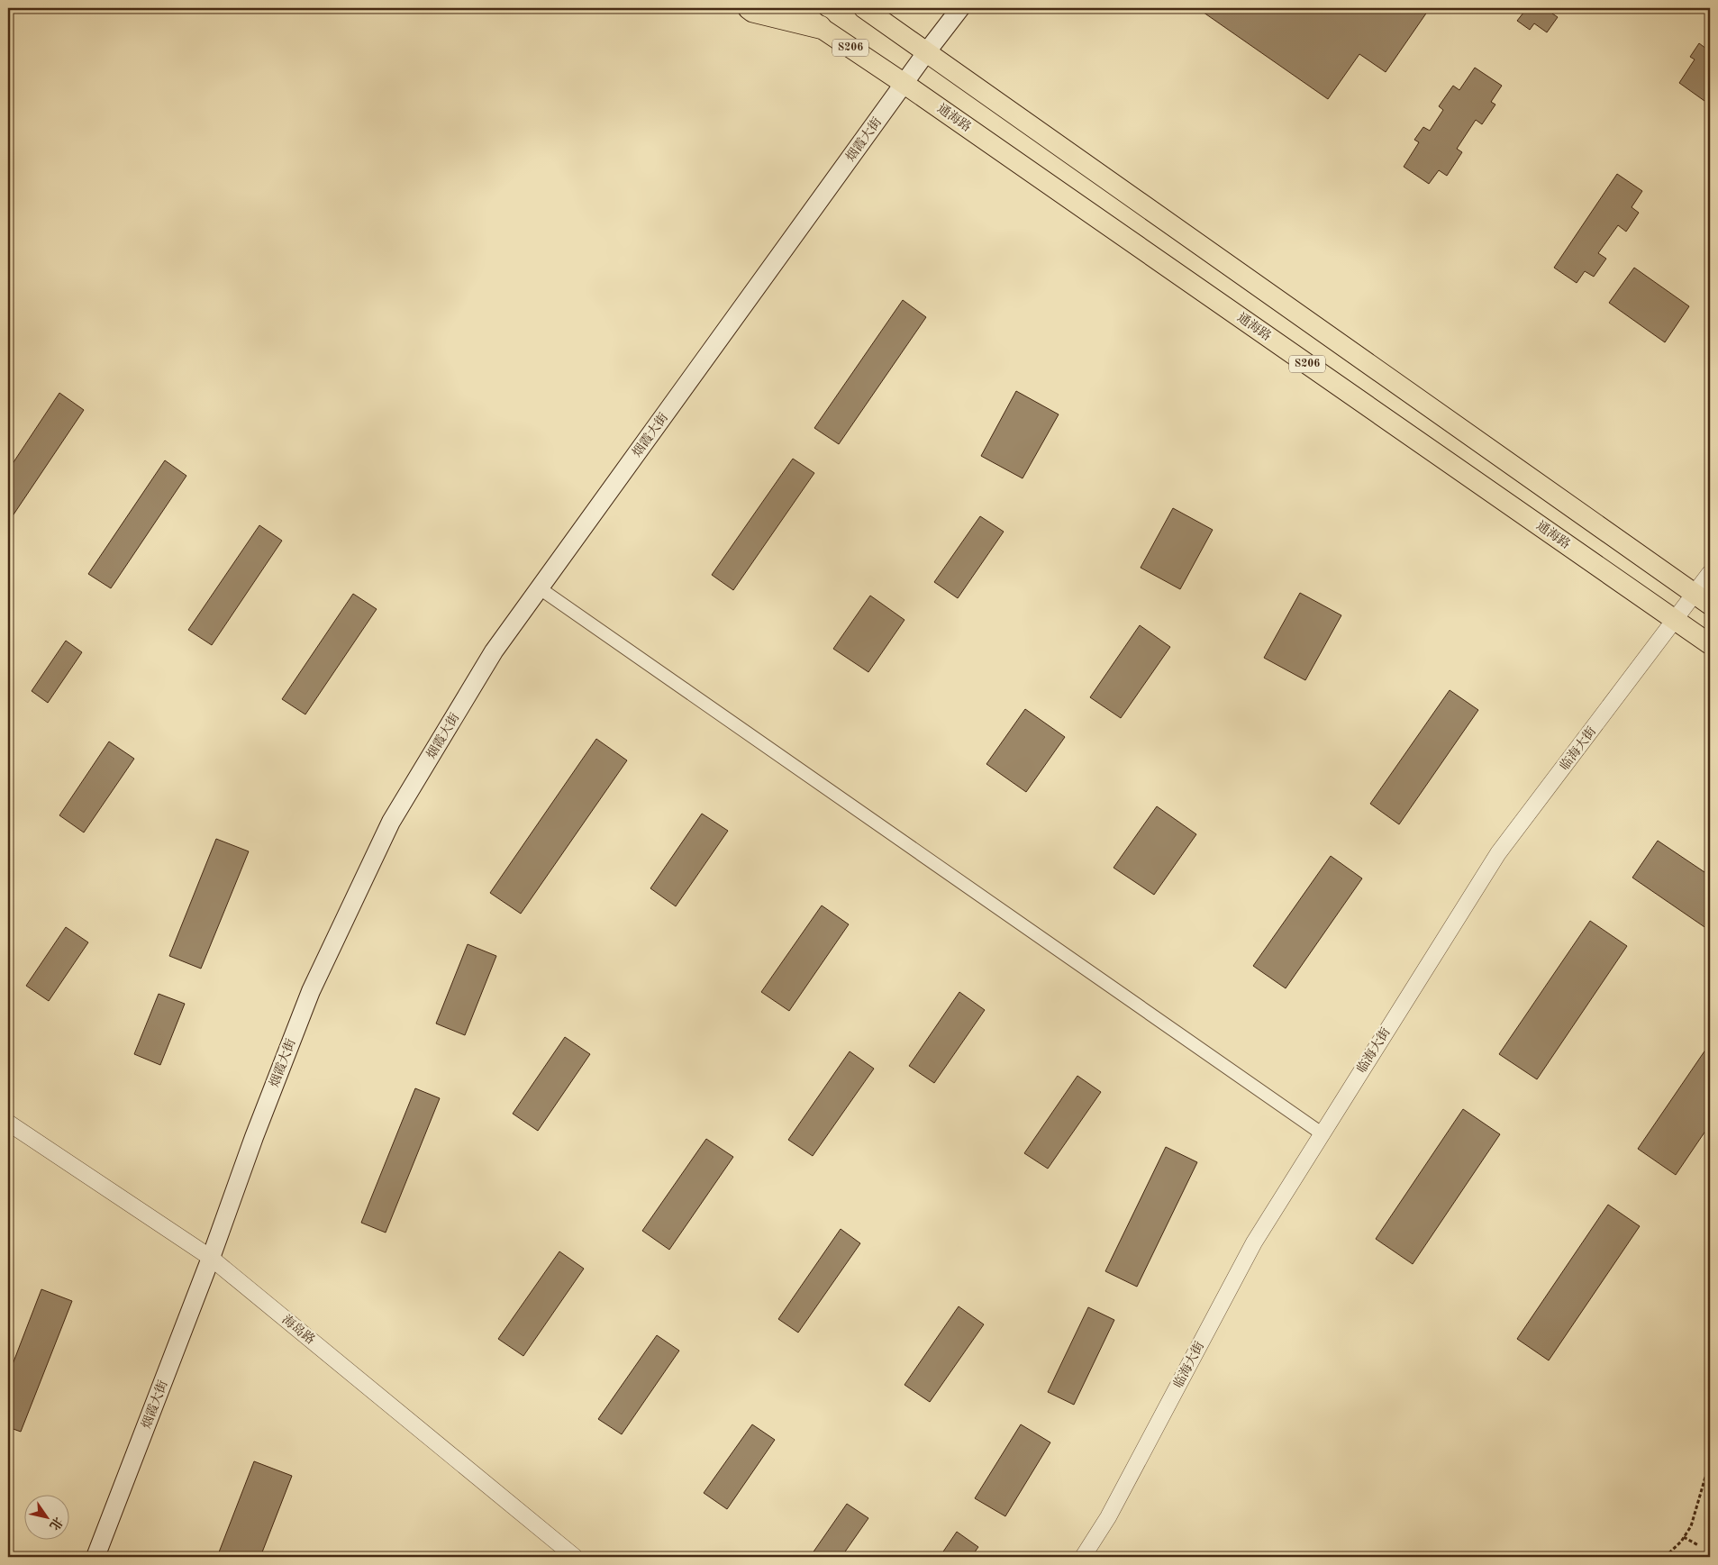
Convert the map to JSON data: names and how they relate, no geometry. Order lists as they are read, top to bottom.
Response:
{
  "streets": {
    "main road": ["S206", "通海路", "烟霞大街"],
    "street": ["临海大街", "海岛路"]
  },
  "crossings": [
    ["S206", "烟霞大街"],
    ["S206", "临海大街"],
    ["通海路", "烟霞大街"],
    ["通海路", "临海大街"],
    ["烟霞大街", "海岛路"]
  ],
  "north": "bottom right"
}
